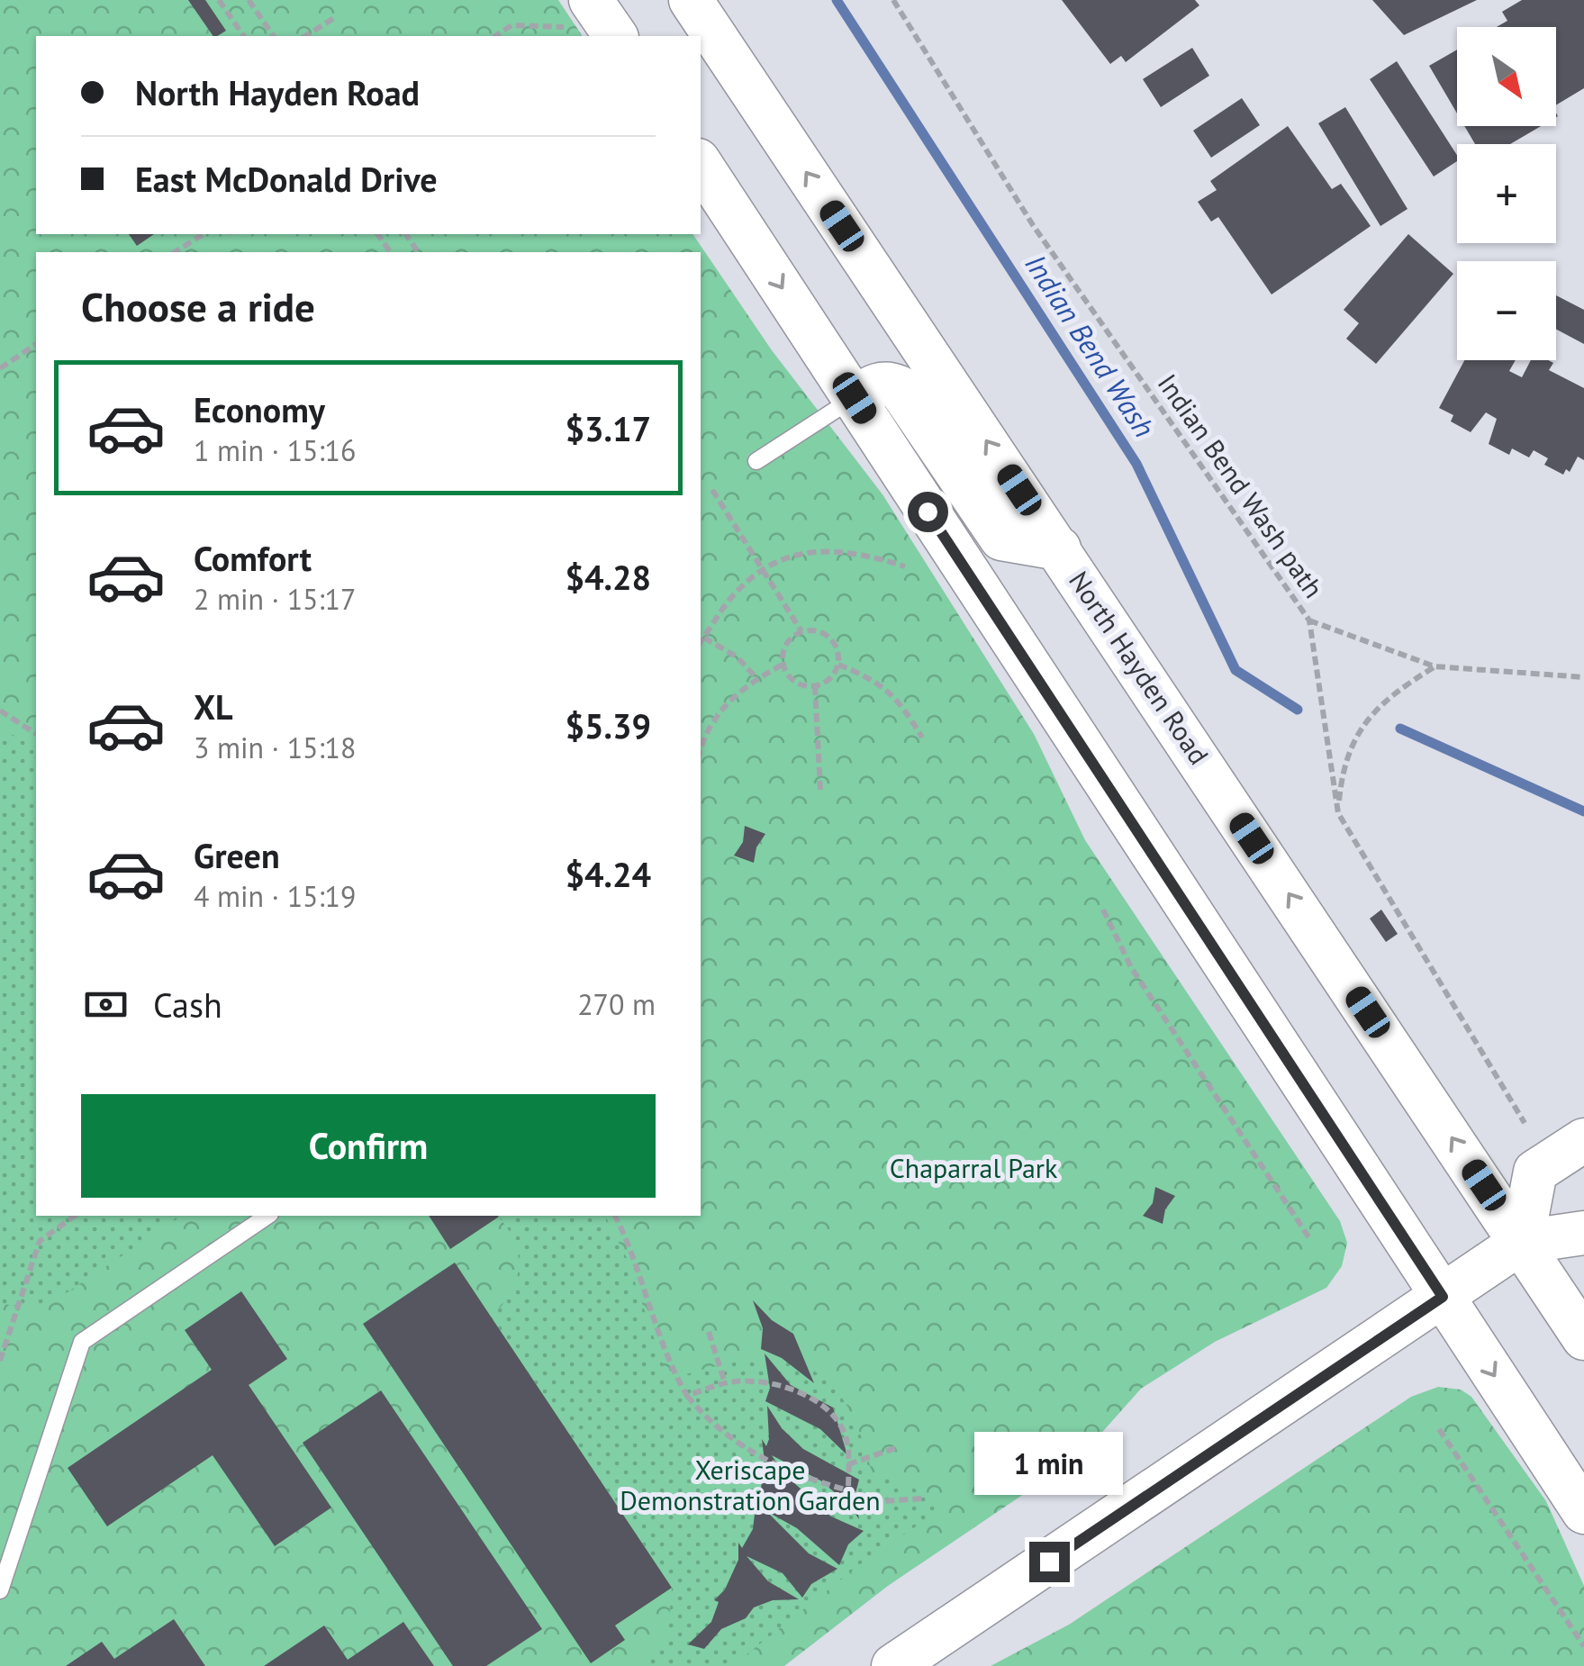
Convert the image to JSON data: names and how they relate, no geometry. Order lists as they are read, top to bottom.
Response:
{
  "streets": {
    "main road": ["North Hayden Road"],
    "path": ["Indian Bend Wash path"]
  },
  "water": ["Indian Bend Wash"],
  "parks": ["Chaparral Park", "Xeriscape Demonstration Garden"],
  "north": "bottom right",
  "page": {
    "map_buttons": ["+", "−"],
    "banner": ["North Hayden Road", "East McDonald Drive"],
    "heading": "Choose a ride",
    "list": [
      {
        "name": "Economy",
        "note": "1 min · 15:16",
        "value": "$3.17"
      },
      {
        "name": "Comfort",
        "note": "2 min · 15:17",
        "value": "$4.28"
      },
      {
        "name": "XL",
        "note": "3 min · 15:18",
        "value": "$5.39"
      },
      {
        "name": "Green",
        "note": "4 min · 15:19",
        "value": "$4.24"
      }
    ],
    "pay": ["Cash", "270 m"],
    "buttons": "Confirm",
    "bubble": "1 min"
  }
}
